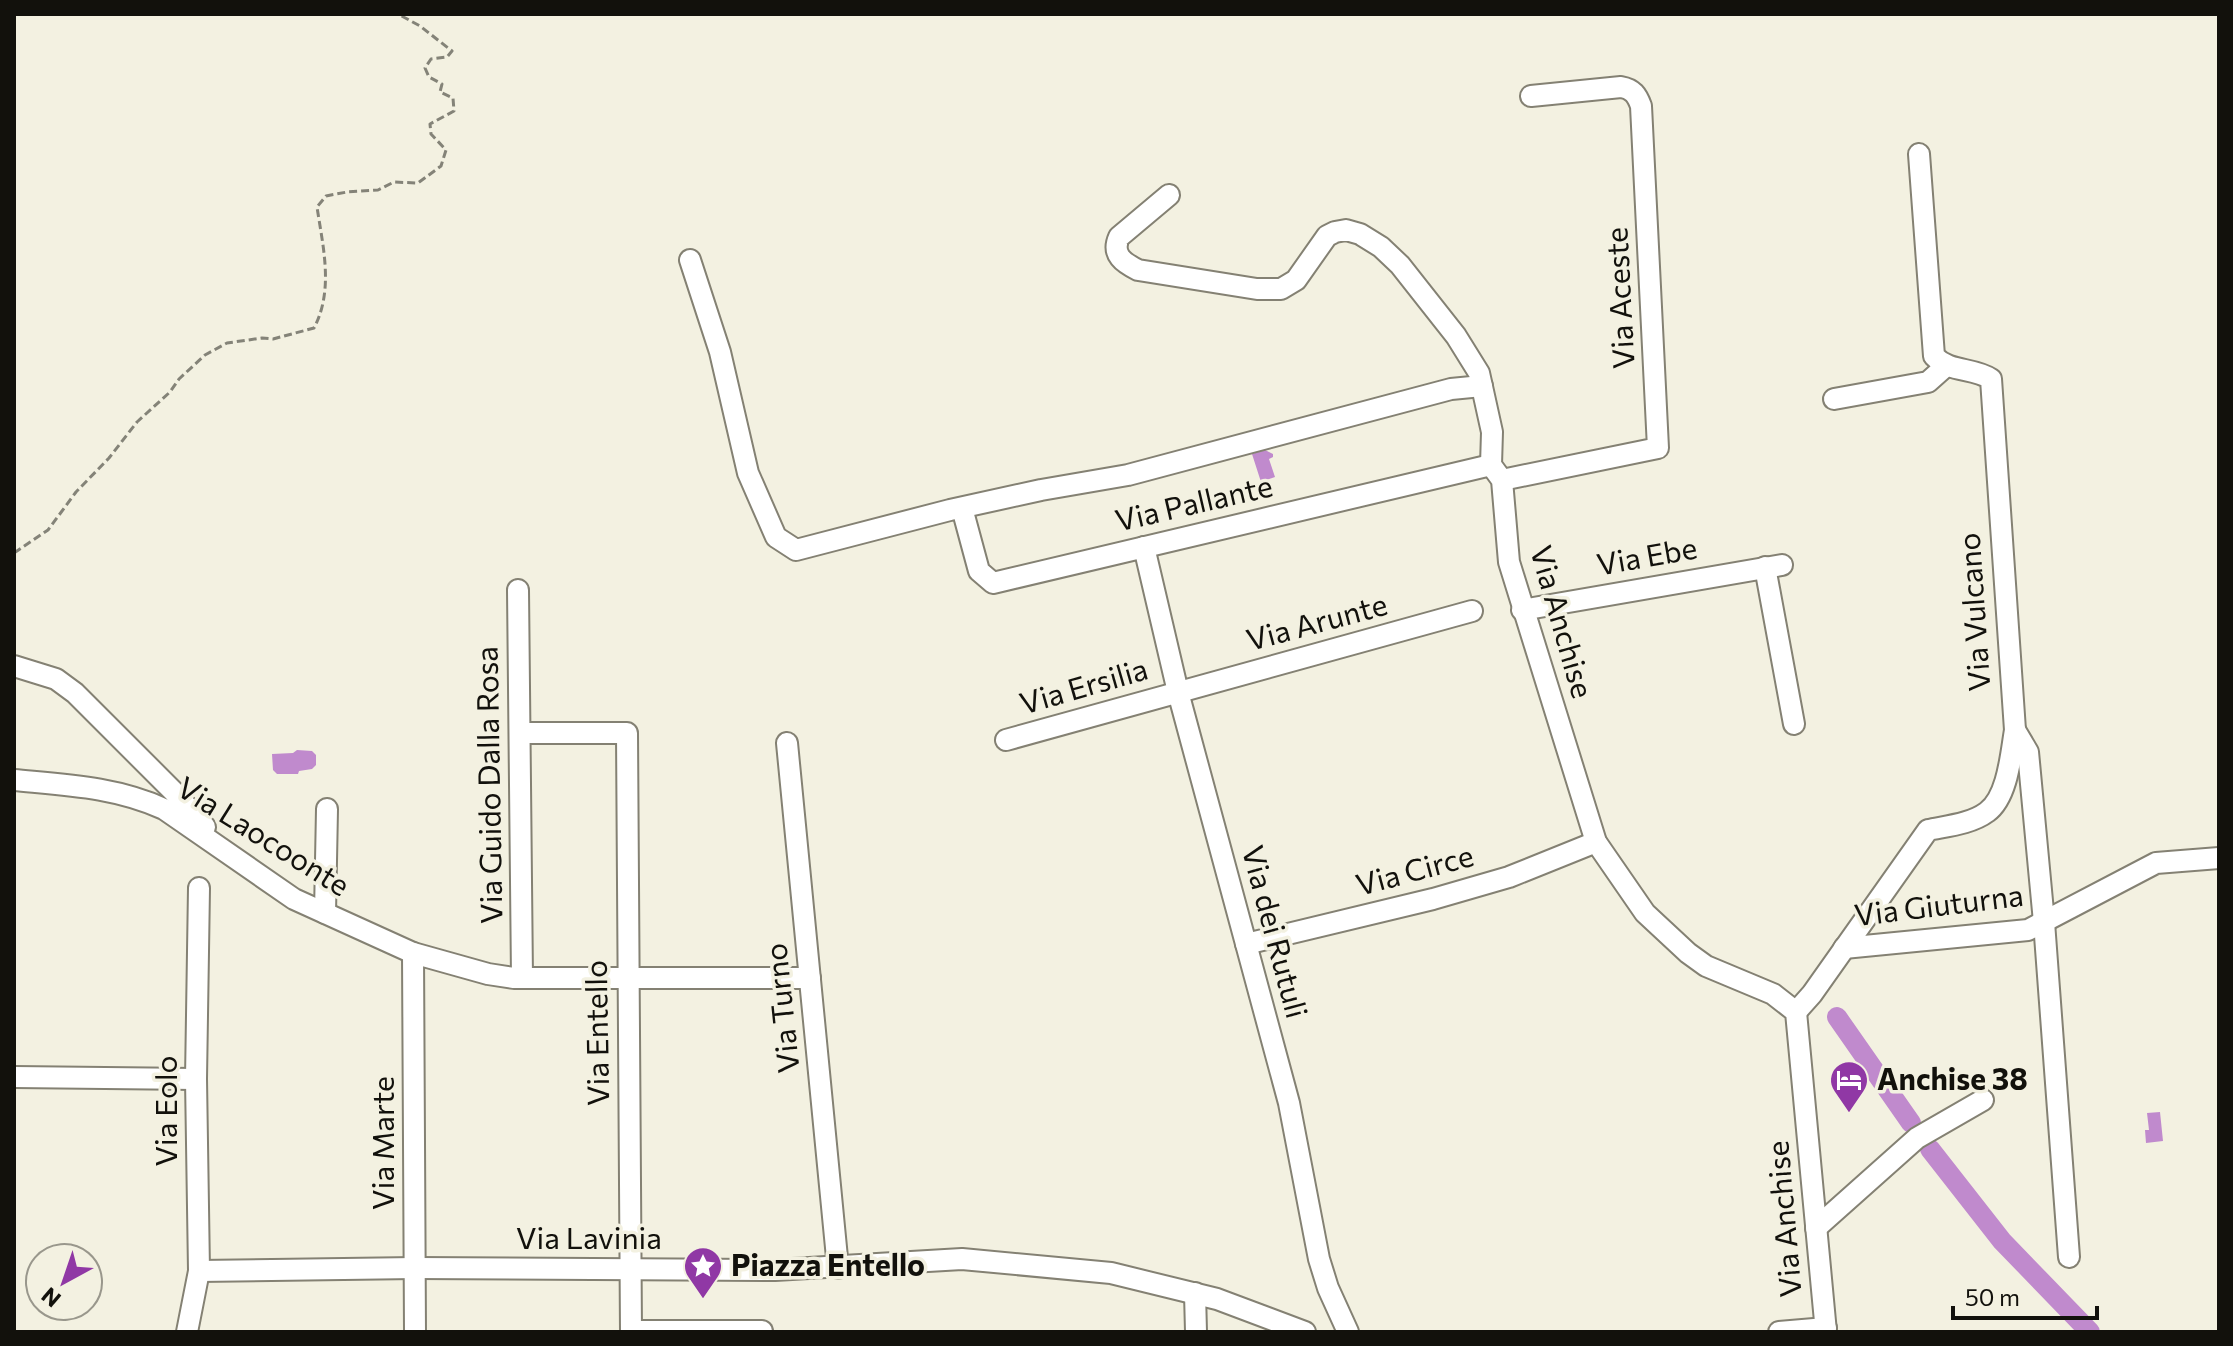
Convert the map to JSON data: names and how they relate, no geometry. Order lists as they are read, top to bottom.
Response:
{
  "streets": {
    "street": [
      "Via Aceste",
      "Via Pallante",
      "Via Ebe",
      "Via Vulcano",
      "Via Anchise",
      "Via Arunte",
      "Via Ersilia",
      "Via Guido Dalla Rosa",
      "Via Laocoonte",
      "Via Circe",
      "Via Giuturna",
      "Via dei Rutuli",
      "Via Turno",
      "Via Entello",
      "Via Eolo",
      "Via Marte",
      "Via Lavinia"
    ]
  },
  "crossings": [
    ["Via Aceste", "Via Pallante"],
    ["Via Aceste", "Via Anchise"],
    ["Via Pallante", "Via Anchise"],
    ["Via Pallante", "Via dei Rutuli"],
    ["Via Ebe", "Via Anchise"],
    ["Via Vulcano", "Via Anchise"],
    ["Via Vulcano", "Via Giuturna"],
    ["Via Anchise", "Via Circe"],
    ["Via Arunte", "Via Ersilia"],
    ["Via Arunte", "Via dei Rutuli"],
    ["Via Ersilia", "Via dei Rutuli"],
    ["Via Guido Dalla Rosa", "Via Laocoonte"],
    ["Via Guido Dalla Rosa", "Via Entello"],
    ["Via Laocoonte", "Via Turno"],
    ["Via Laocoonte", "Via Entello"],
    ["Via Laocoonte", "Via Marte"],
    ["Via Circe", "Via dei Rutuli"],
    ["Via Turno", "Via Lavinia"],
    ["Via Entello", "Via Lavinia"],
    ["Via Eolo", "Via Lavinia"],
    ["Via Marte", "Via Lavinia"]
  ],
  "places": {
    "hotel": ["Anchise 38"],
    "place": ["Piazza Entello"]
  },
  "scale_bar": "50 m",
  "north": "bottom left"
}
